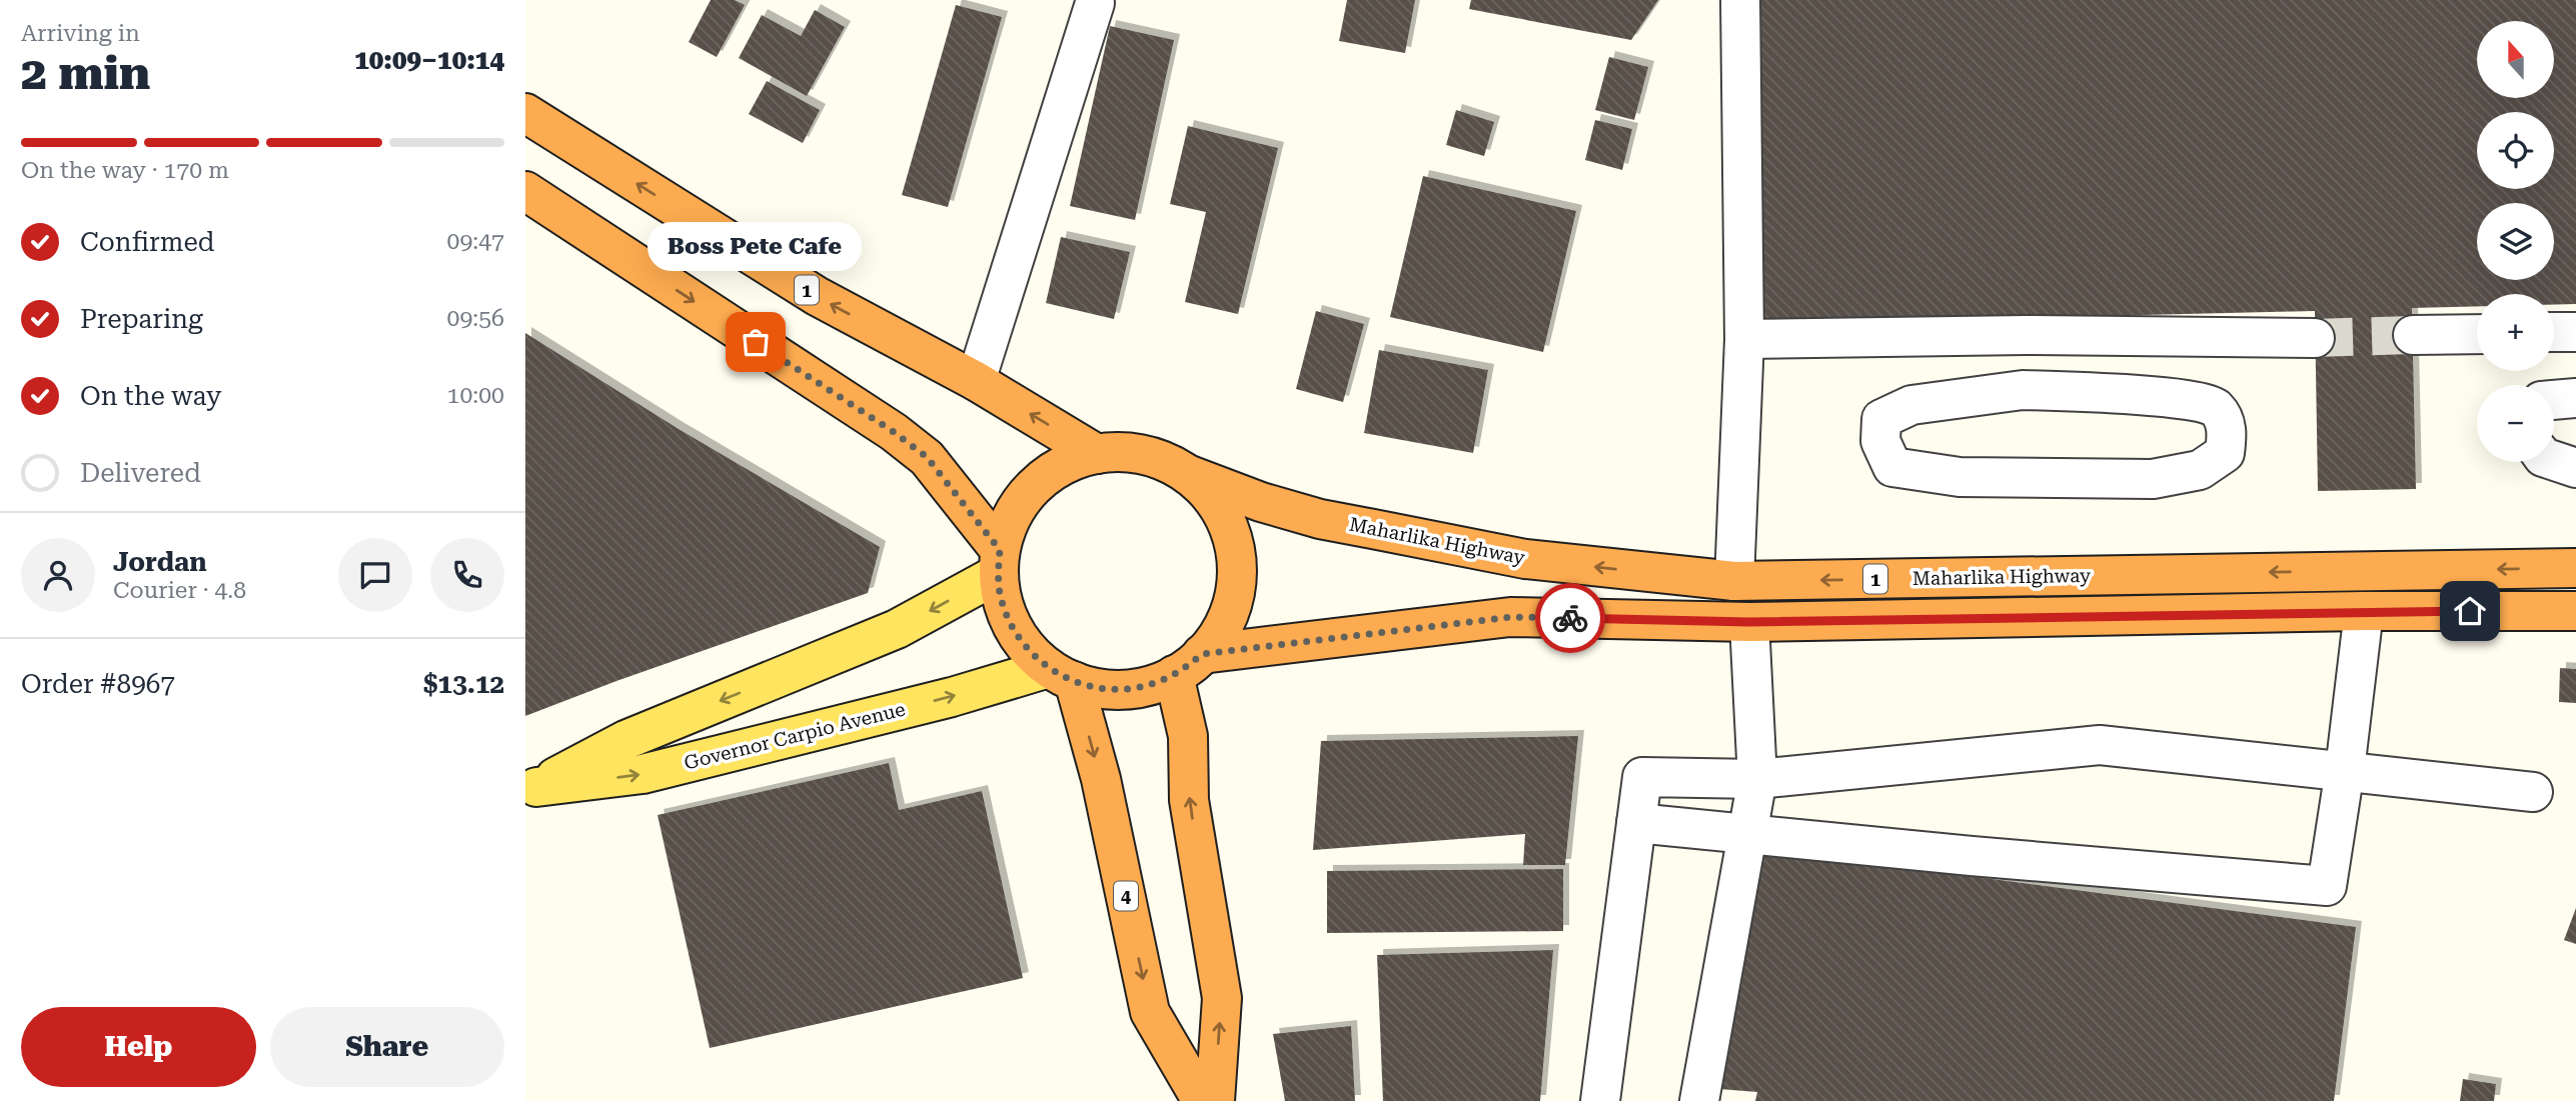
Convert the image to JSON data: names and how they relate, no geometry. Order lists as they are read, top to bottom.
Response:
{
  "streets": {
    "highway": ["1", "Maharlika Highway", "4"],
    "main road": ["Governor Carpio Avenue"]
  },
  "crossings": [
    ["1", "Maharlika Highway"],
    ["1", "Governor Carpio Avenue"],
    ["1", "4"],
    ["Maharlika Highway", "Governor Carpio Avenue"],
    ["Maharlika Highway", "4"],
    ["Governor Carpio Avenue", "4"]
  ],
  "places": ["Boss Pete Cafe"],
  "north": "top",
  "page": {
    "heading": ["2 min", "Arriving in", "10:09–10:14"],
    "panel": [
      "Jordan",
      "Courier · 4.8",
      "Order #8967",
      "$13.12"
    ],
    "map_buttons": ["+", "−"],
    "bar": "On the way · 170 m",
    "list": [
      ["Confirmed", "09:47"],
      ["Preparing", "09:56"],
      ["On the way", "10:00"],
      "Delivered"
    ],
    "bubble": "Boss Pete Cafe",
    "buttons": ["Help", "Share"]
  }
}
